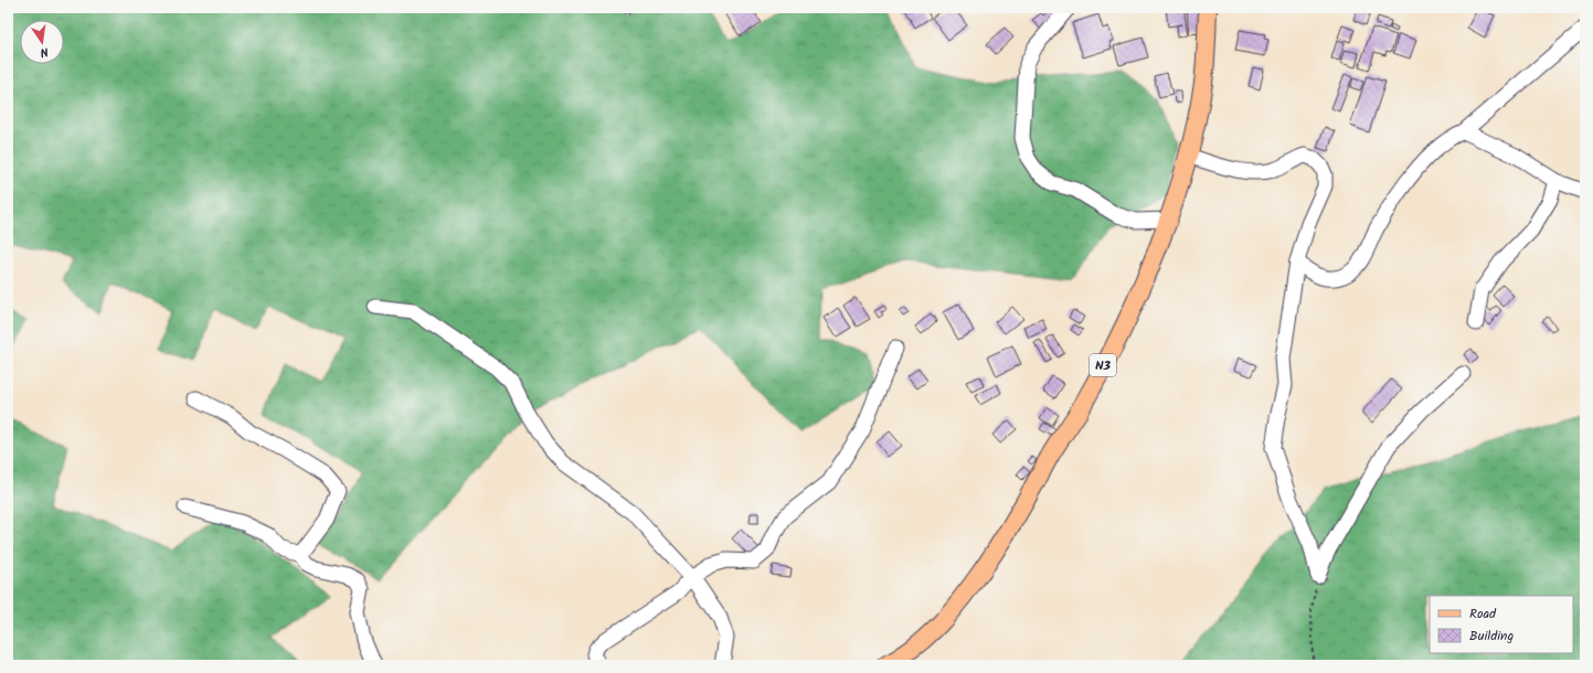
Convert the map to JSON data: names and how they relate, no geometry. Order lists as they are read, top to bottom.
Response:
{
  "streets": {
    "main road": ["N3"]
  },
  "legend": ["Road", "Building"],
  "north": "bottom"
}
